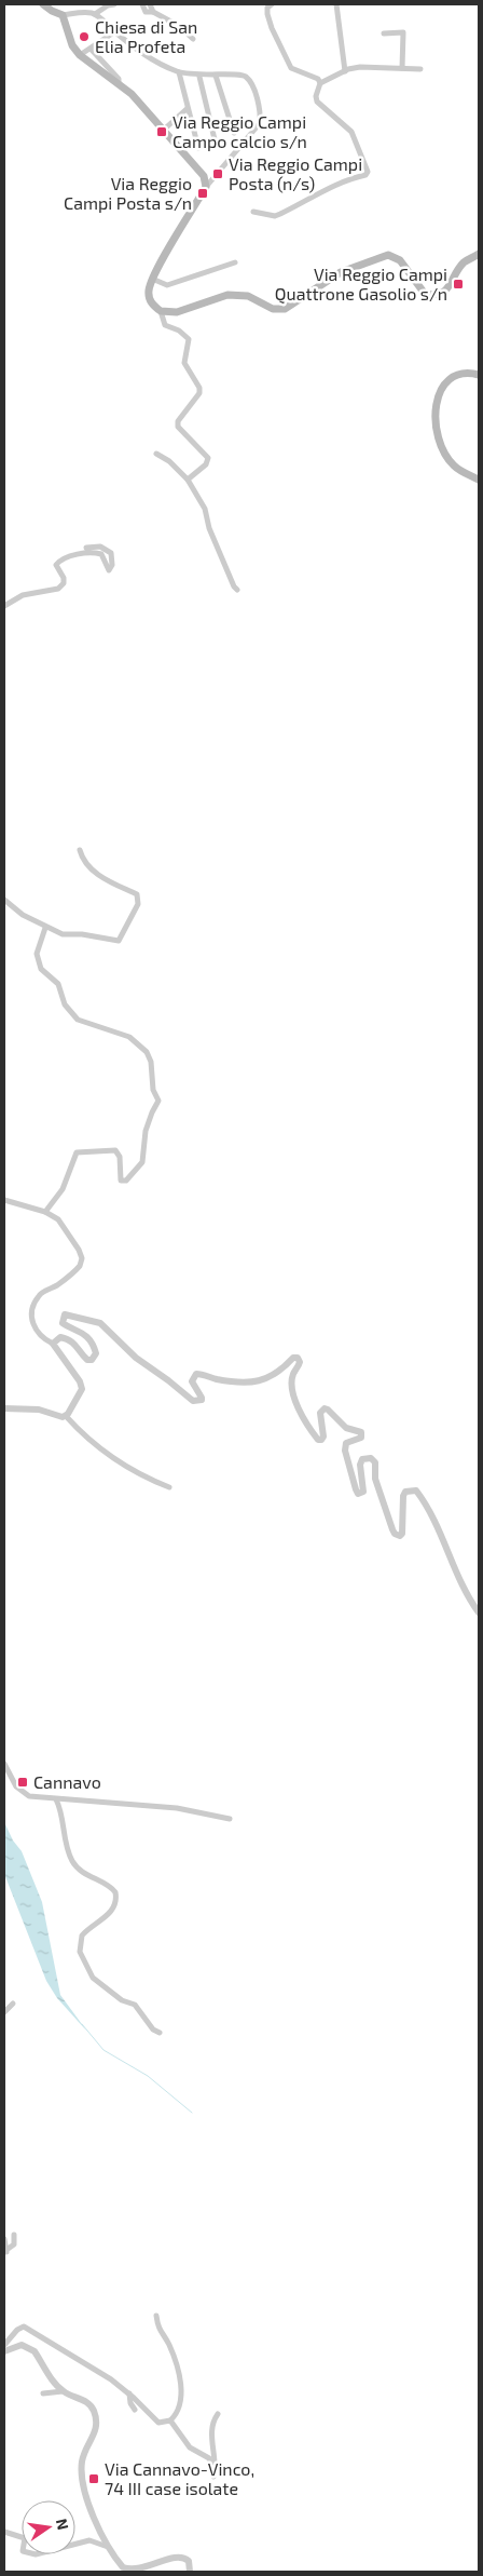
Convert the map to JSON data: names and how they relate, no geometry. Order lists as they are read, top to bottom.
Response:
{
  "places": {
    "other": ["Chiesa di San Elia Profeta"],
    "transit": [
      "Via Reggio Campi Campo calcio s/n",
      "Via Reggio Campi Posta (n/s)",
      "Via Reggio Campi Posta s/n",
      "Via Reggio Campi Quattrone Gasolio s/n",
      "Cannavo",
      "Via Cannavo-Vinco, 74 III case isolate"
    ]
  },
  "north": "right"
}
